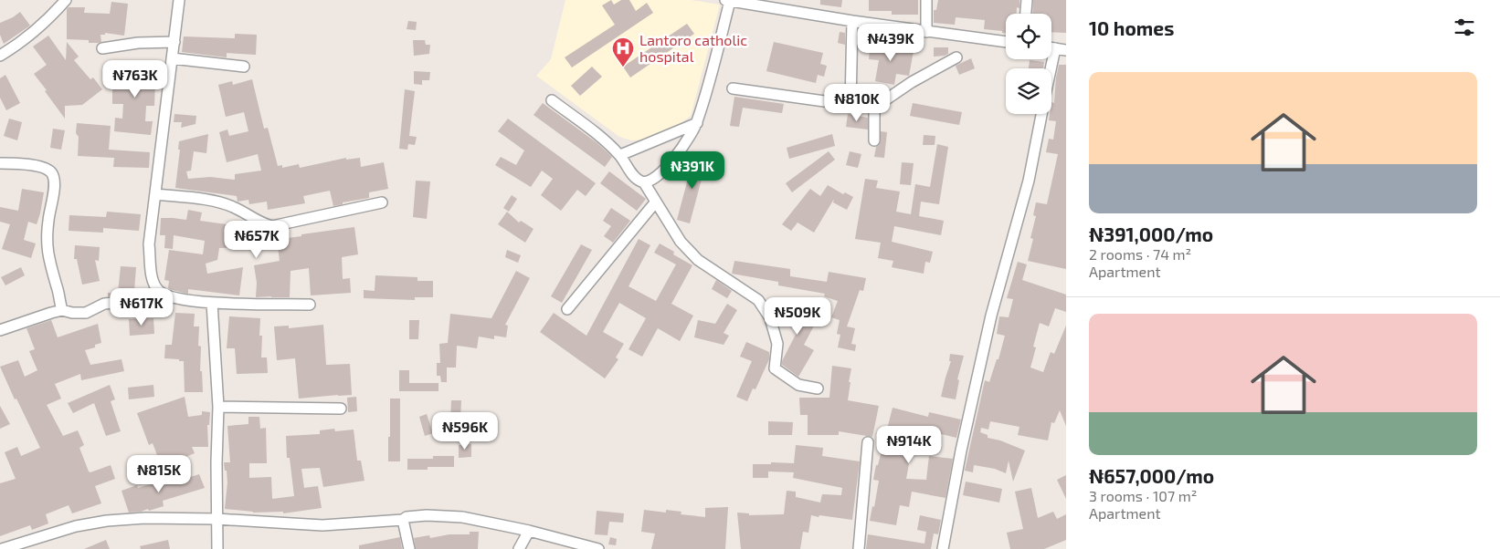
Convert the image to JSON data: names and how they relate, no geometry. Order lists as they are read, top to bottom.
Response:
{
  "places": {
    "hospital": ["Lantoro catholic hospital"]
  },
  "page": {
    "heading": "10 homes",
    "price": [
      "₦439K",
      "₦763K",
      "₦810K",
      "₦391K",
      "₦657K",
      "₦617K",
      "₦509K",
      "₦596K",
      "₦914K",
      "₦815K"
    ],
    "list": [
      {
        "name": "₦391,000/mo",
        "note": "2 rooms · 74 m² · Apartment"
      },
      {
        "name": "₦657,000/mo",
        "note": "3 rooms · 107 m² · Apartment"
      }
    ]
  }
}
